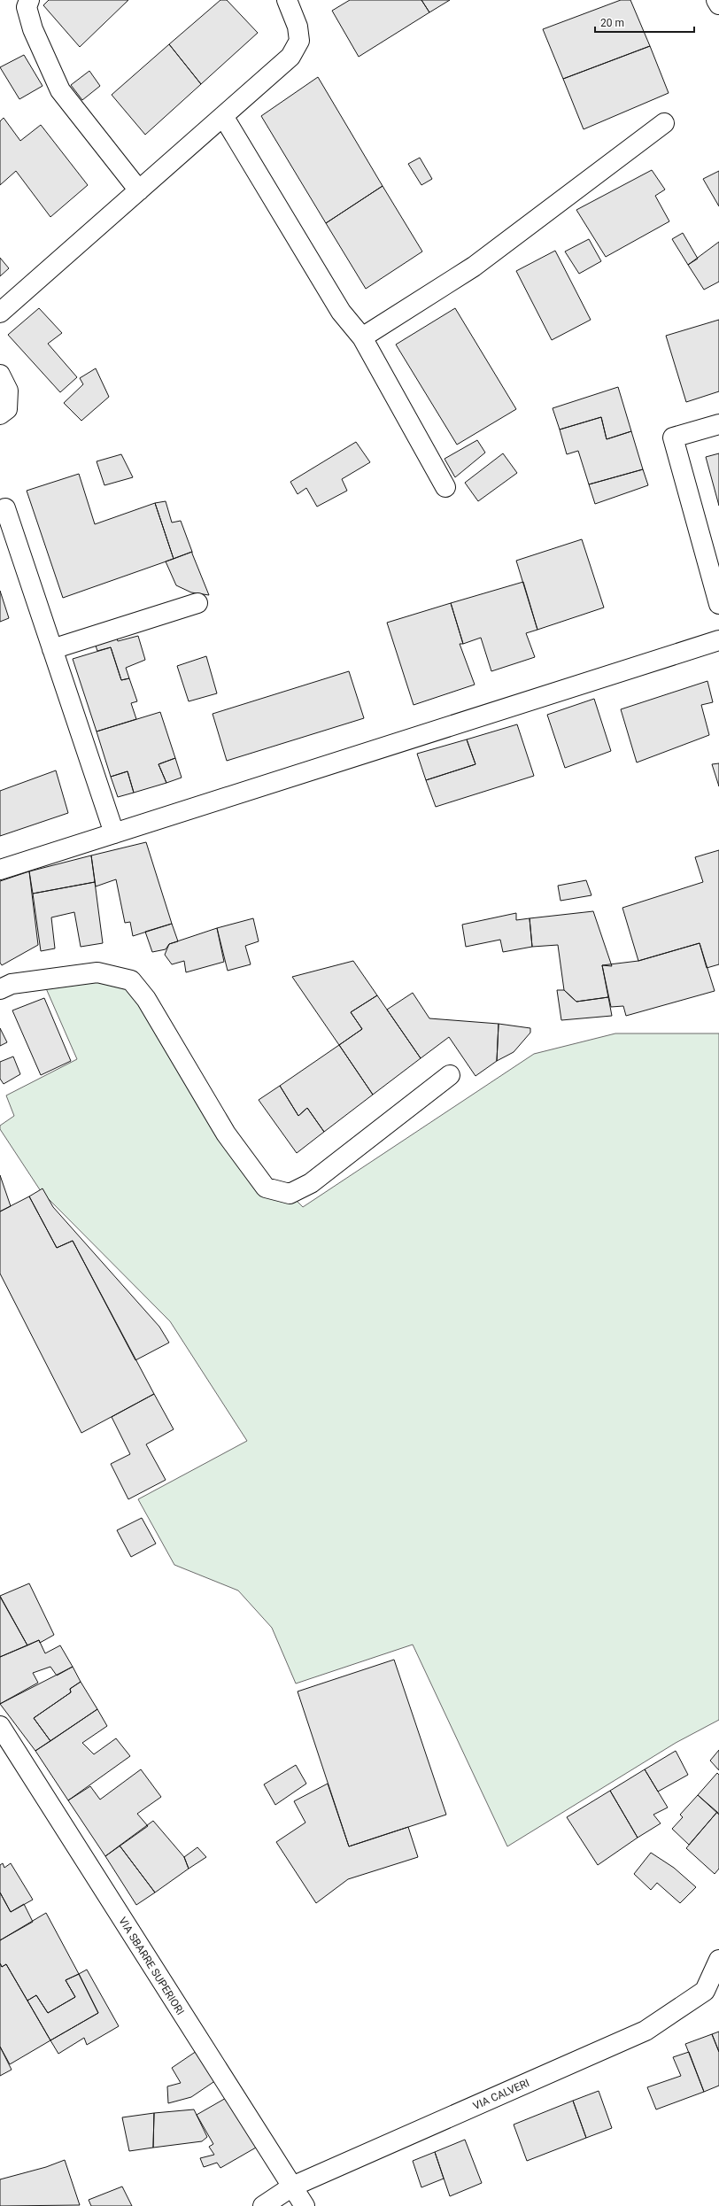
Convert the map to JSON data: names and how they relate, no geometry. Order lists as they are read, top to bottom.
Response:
{
  "streets": {
    "street": ["VIA SBARRE SUPERIORI", "VIA CALVERI"]
  },
  "crossings": [
    ["VIA SBARRE SUPERIORI", "VIA CALVERI"]
  ],
  "scale_bar": "20 m"
}
